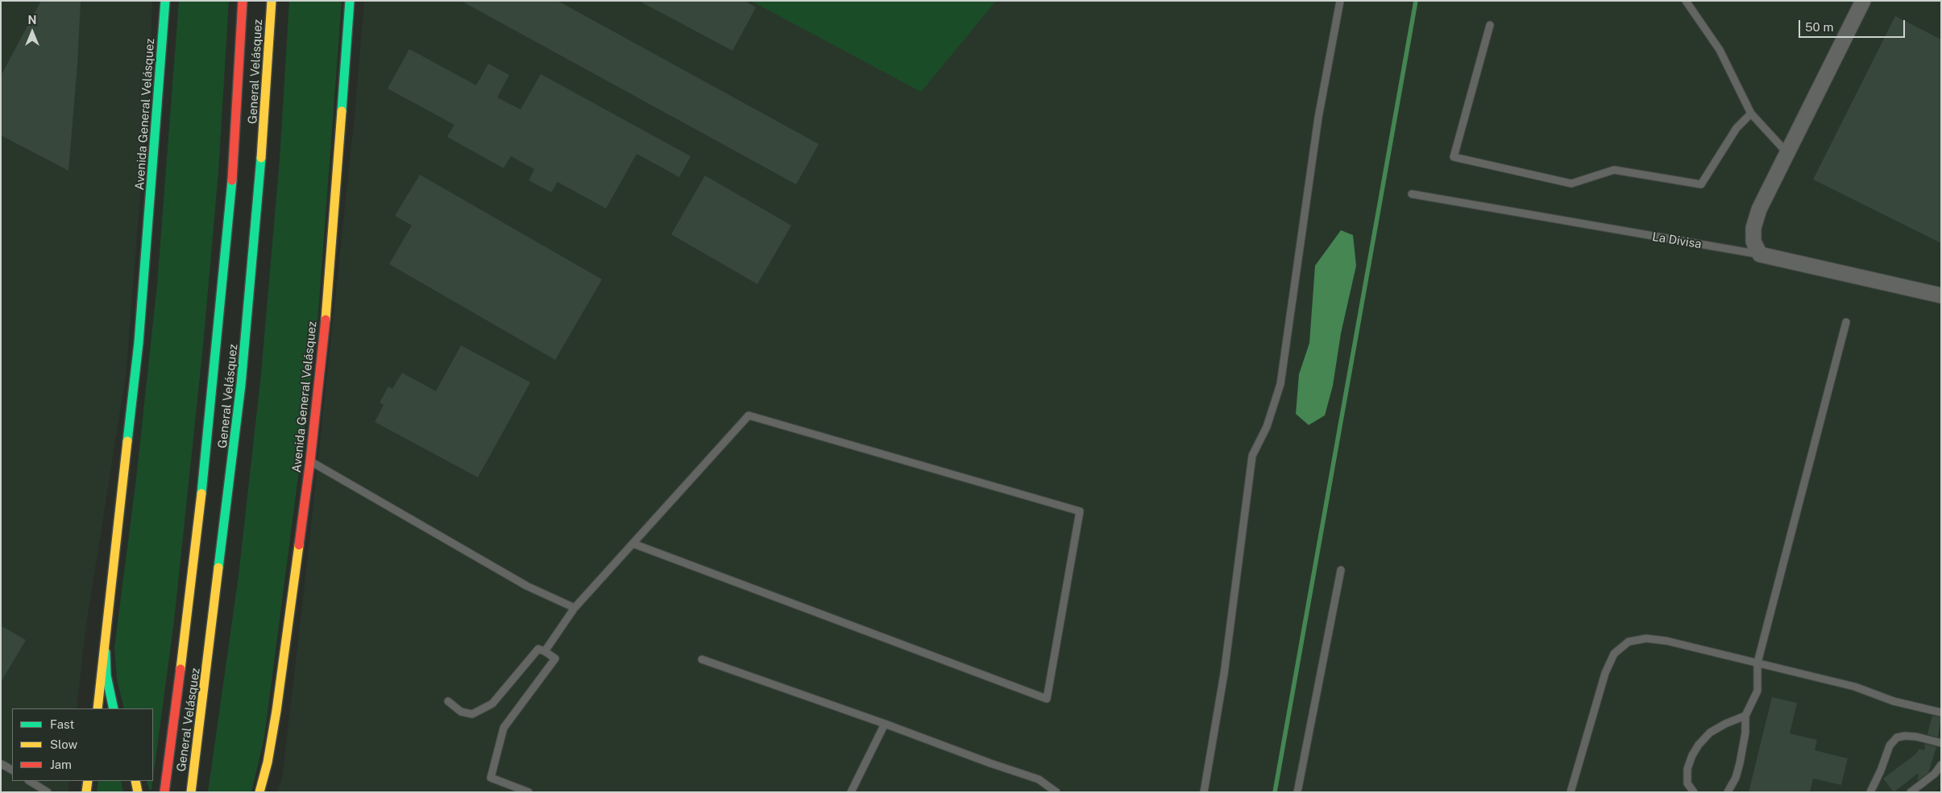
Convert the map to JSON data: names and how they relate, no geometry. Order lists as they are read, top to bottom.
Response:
{
  "streets": {
    "main road": ["General Velásquez", "Avenida General Velásquez"],
    "street": ["La Divisa"]
  },
  "legend": ["Fast", "Slow", "Jam"],
  "scale_bar": "50 m",
  "north": "top"
}
